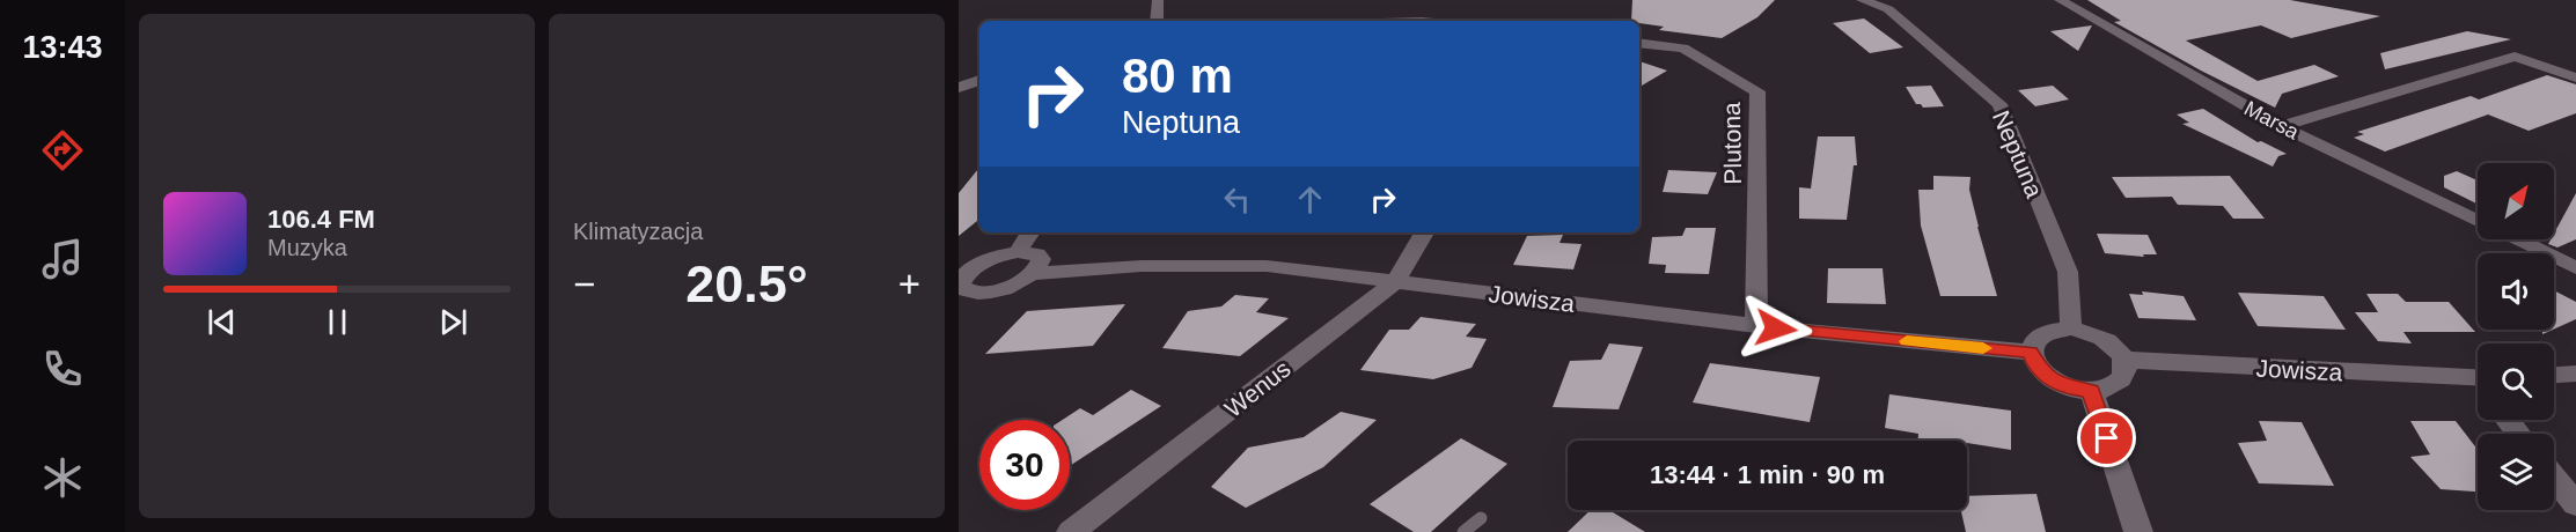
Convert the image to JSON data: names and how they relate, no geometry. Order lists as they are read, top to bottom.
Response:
{
  "streets": {
    "street": [
      "Marsa",
      "Plutona",
      "Neptuna",
      "Jowisza",
      "Wenus"
    ]
  },
  "crossings": [
    ["Plutona", "Jowisza"],
    ["Neptuna", "Jowisza"],
    ["Jowisza", "Wenus"]
  ],
  "north": "top right",
  "page": {
    "tabs": "13:43",
    "tile": "Klimatyzacja",
    "turn": ["80 m", "Neptuna"],
    "song": ["106.4 FM", "Muzyka"],
    "heat": ["−", "20.5°", "+"],
    "limit": "30",
    "trip": "13:44 · 1 min · 90 m"
  }
}
